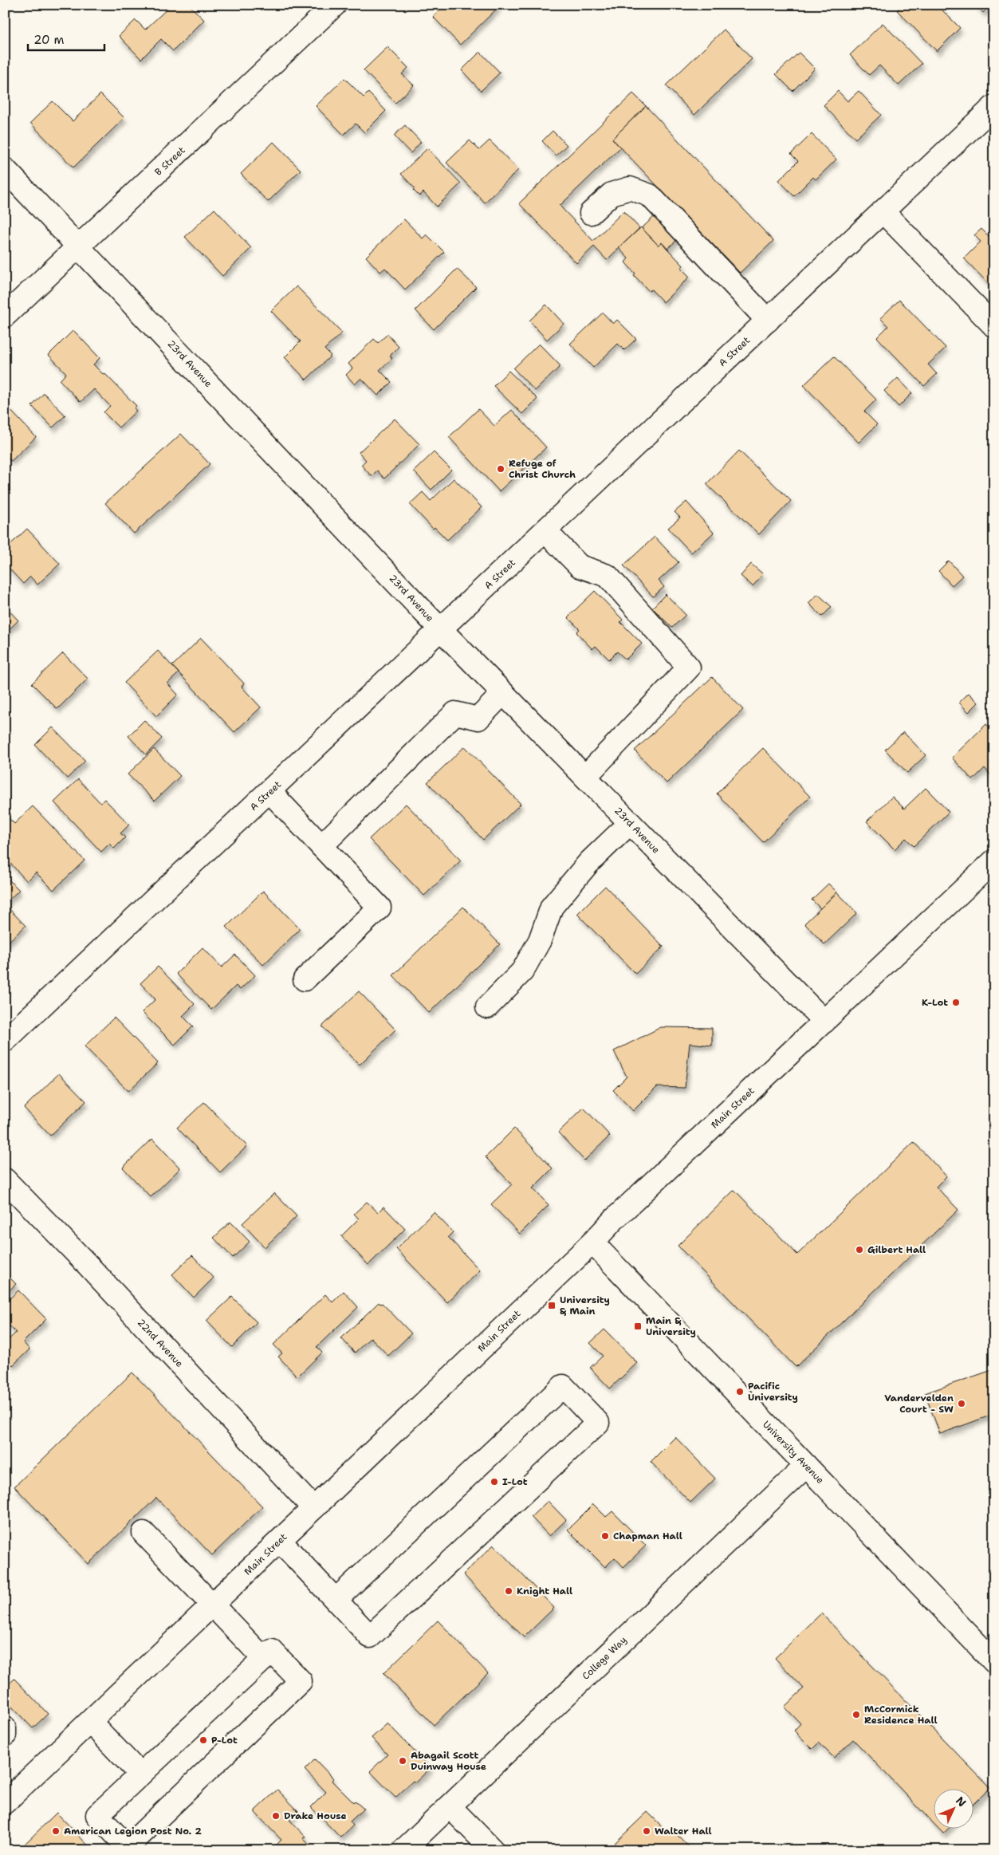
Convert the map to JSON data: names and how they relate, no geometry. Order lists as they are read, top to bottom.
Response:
{
  "streets": {
    "street": [
      "B Street",
      "A Street",
      "23rd Avenue",
      "Main Street",
      "22nd Avenue",
      "University Avenue",
      "College Way"
    ]
  },
  "crossings": [
    ["B Street", "23rd Avenue"],
    ["A Street", "23rd Avenue"],
    ["23rd Avenue", "Main Street"],
    ["Main Street", "22nd Avenue"],
    ["Main Street", "University Avenue"],
    ["University Avenue", "College Way"]
  ],
  "places": {
    "other": [
      "Refuge of Christ Church",
      "K-Lot",
      "Gilbert Hall",
      "Pacific University",
      "Vandervelden Court - SW",
      "I-Lot",
      "Chapman Hall",
      "Knight Hall",
      "McCormick Residence Hall",
      "P-Lot",
      "Abagail Scott Duinway House",
      "Drake House",
      "American Legion Post No. 2",
      "Walter Hall"
    ],
    "transit": ["University & Main", "Main & University"]
  },
  "scale_bar": "20 m",
  "north": "top right"
}
